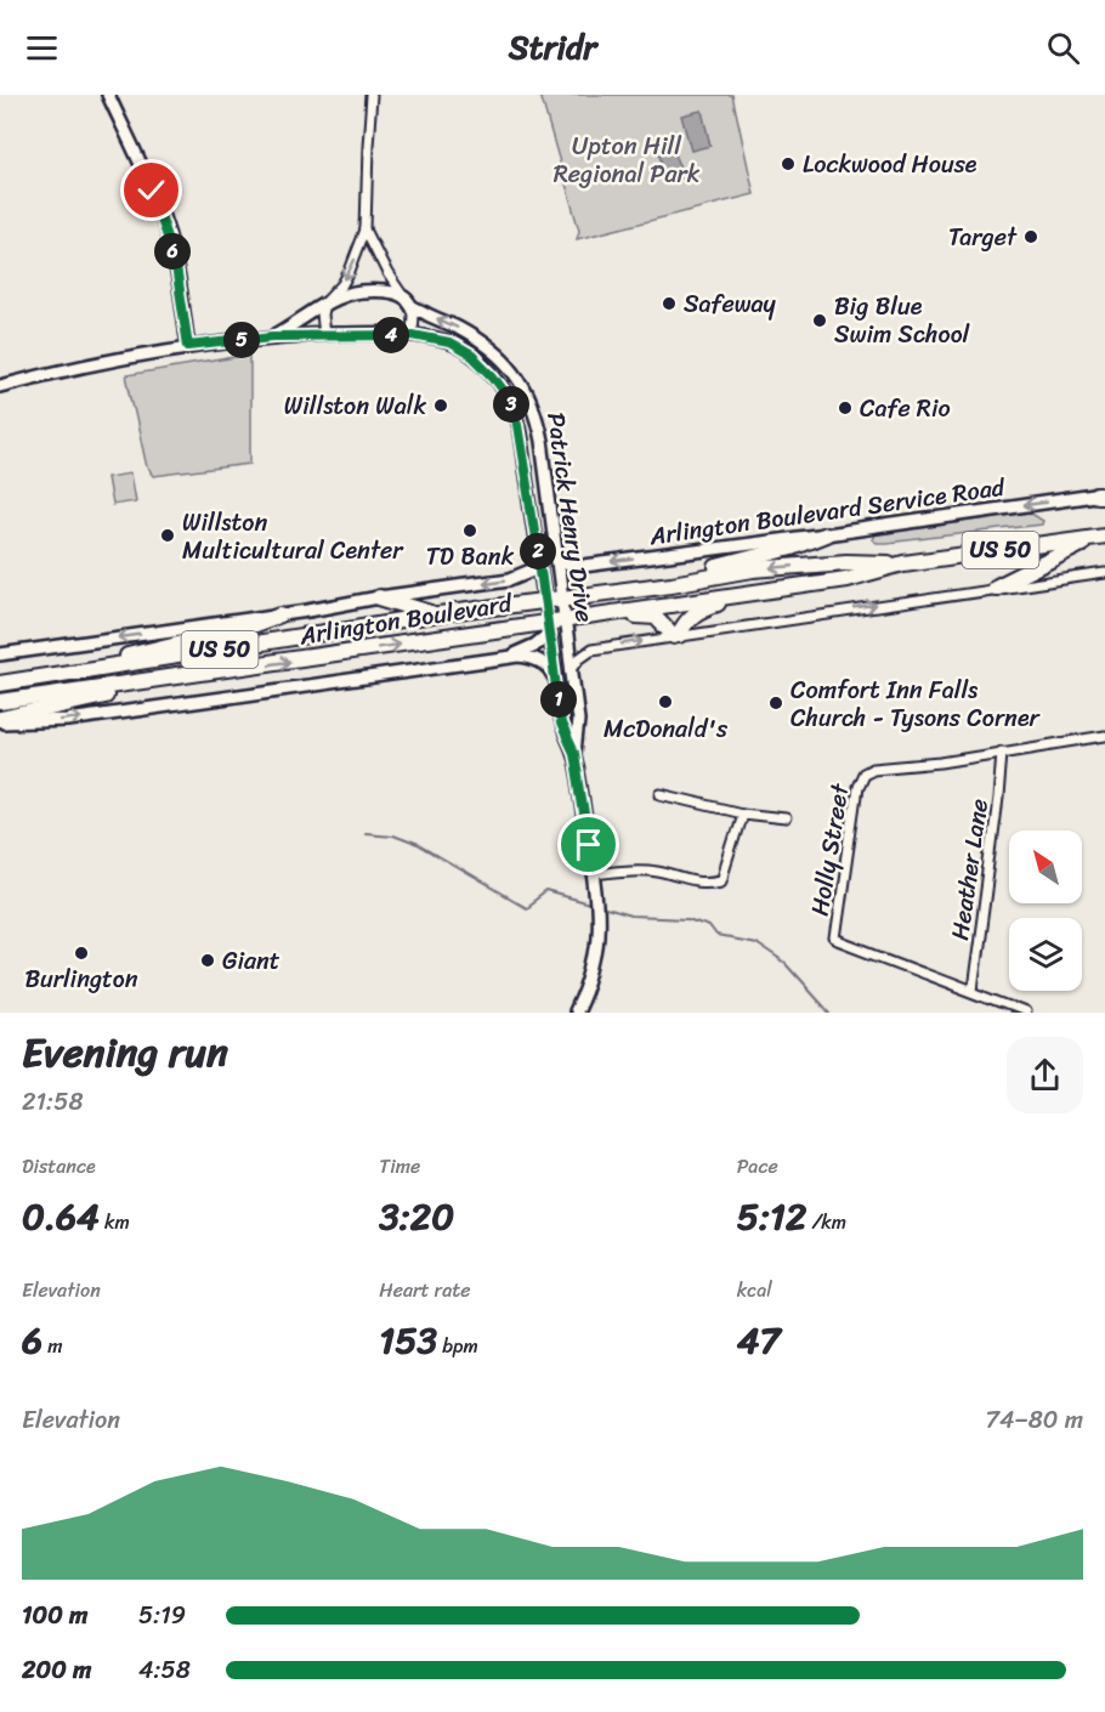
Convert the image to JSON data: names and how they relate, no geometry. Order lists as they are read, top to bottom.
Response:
{
  "streets": {
    "highway": ["US 50", "Arlington Boulevard"],
    "street": [
      "Arlington Boulevard Service Road",
      "Patrick Henry Drive",
      "Holly Street",
      "Heather Lane"
    ]
  },
  "crossings": [
    ["Arlington Boulevard Service Road", "Patrick Henry Drive"],
    ["Patrick Henry Drive", "Arlington Boulevard"],
    ["Holly Street", "Heather Lane"]
  ],
  "parks": ["Upton Hill Regional Park"],
  "places": [
    "Lockwood House",
    "Target",
    "Safeway",
    "Big Blue Swim School",
    "Willston Walk",
    "Cafe Rio",
    "TD Bank",
    "Willston Multicultural Center",
    "McDonald's",
    "Comfort Inn Falls Church - Tysons Corner",
    "Burlington",
    "Giant"
  ],
  "north": "top left",
  "page": {
    "header": "Stridr",
    "pins": [
      "6",
      "4",
      "5",
      "3",
      "2",
      "1"
    ],
    "heading": ["Evening run", "21:58"],
    "stats": [
      ["Distance", "0.64 km"],
      ["Time", "3:20"],
      ["Pace", "5:12 /km"],
      ["Elevation", "6 m"],
      ["Heart rate", "153 bpm"],
      ["kcal", "47"]
    ],
    "chart": ["Elevation", "74–80 m"],
    "list": [
      {
        "name": "100 m",
        "note": "5:19"
      },
      {
        "name": "200 m",
        "note": "4:58"
      }
    ]
  }
}
